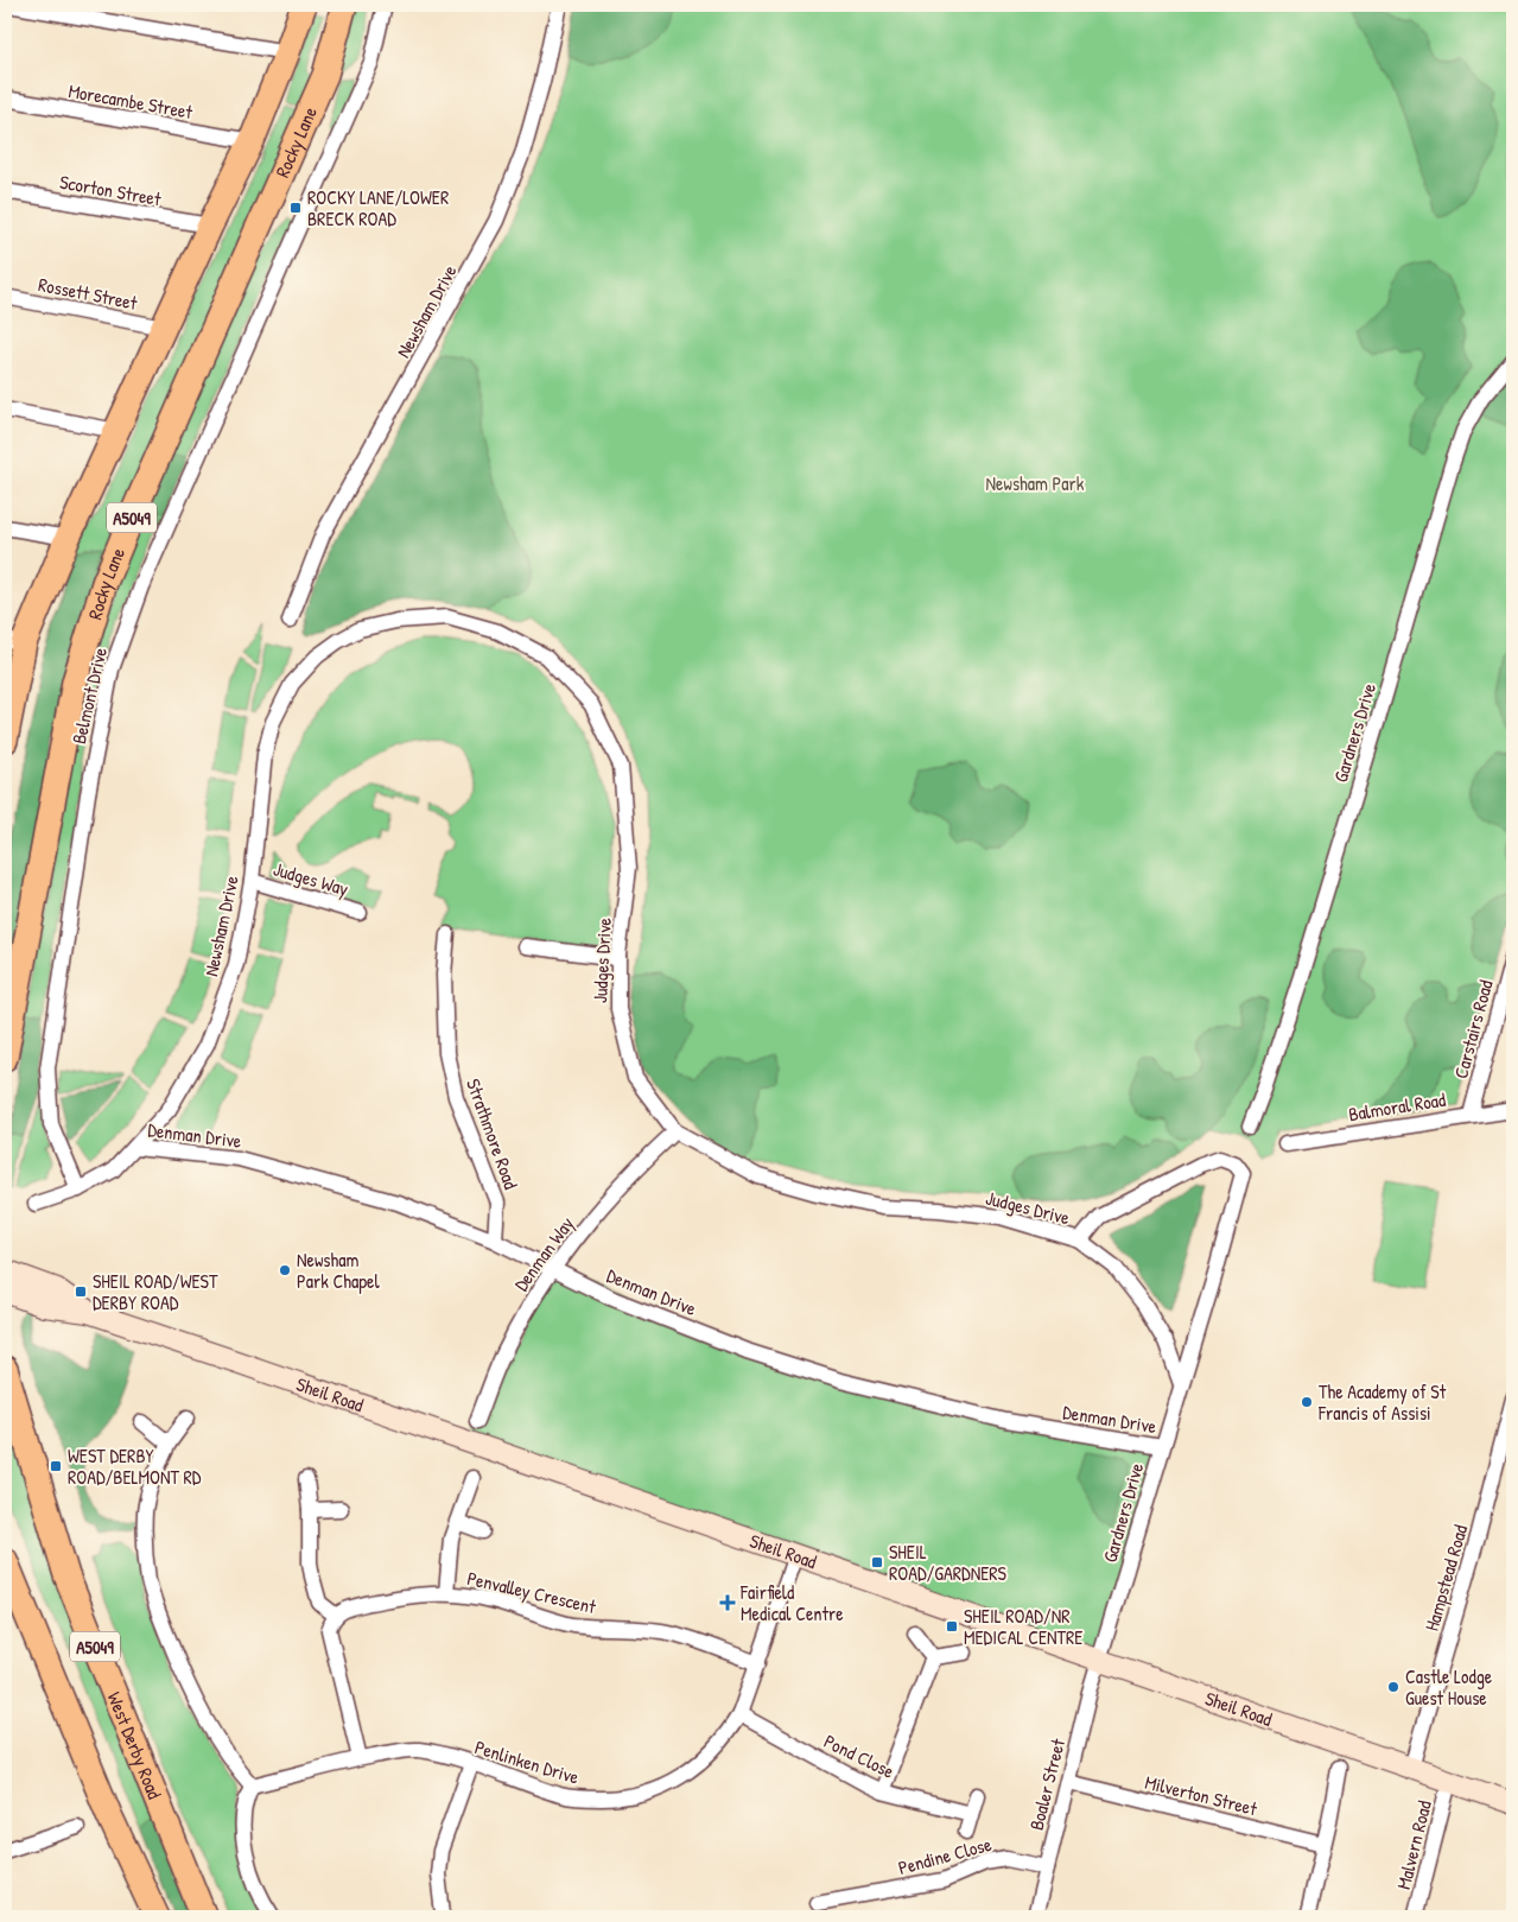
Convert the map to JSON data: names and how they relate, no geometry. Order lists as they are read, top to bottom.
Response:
{
  "streets": {
    "highway": ["Rocky Lane", "A5049", "West Derby Road"],
    "main road": ["Sheil Road"],
    "street": [
      "Morecambe Street",
      "Scorton Street",
      "Rossett Street",
      "Newsham Drive",
      "Belmont Drive",
      "Gardners Drive",
      "Judges Way",
      "Judges Drive",
      "Carstairs Road",
      "Balmoral Road",
      "Strathmore Road",
      "Denman Drive",
      "Denman Way",
      "Hampstead Road",
      "Penvalley Crescent",
      "Pond Close",
      "Penlinken Drive",
      "Boaler Street",
      "Milverton Street",
      "Malvern Road",
      "Pendine Close"
    ]
  },
  "crossings": [
    ["Morecambe Street", "A5049"],
    ["Scorton Street", "A5049"],
    ["Rossett Street", "A5049"],
    ["Newsham Drive", "Belmont Drive"],
    ["Newsham Drive", "Judges Way"],
    ["Newsham Drive", "Judges Drive"],
    ["Newsham Drive", "Denman Drive"],
    ["Gardners Drive", "Judges Drive"],
    ["Gardners Drive", "Denman Drive"],
    ["Gardners Drive", "Sheil Road"],
    ["Gardners Drive", "Boaler Street"],
    ["Judges Drive", "Denman Way"],
    ["Carstairs Road", "Balmoral Road"],
    ["Strathmore Road", "Denman Drive"],
    ["Denman Drive", "Denman Way"],
    ["Sheil Road", "Hampstead Road"],
    ["Sheil Road", "Penlinken Drive"],
    ["Sheil Road", "Boaler Street"],
    ["Sheil Road", "Malvern Road"],
    ["Penvalley Crescent", "Penlinken Drive"],
    ["Pond Close", "Penlinken Drive"],
    ["Boaler Street", "Milverton Street"],
    ["Boaler Street", "Pendine Close"]
  ],
  "parks": ["Newsham Park"],
  "places": {
    "transit": [
      "ROCKY LANE/LOWER BRECK ROAD",
      "SHEIL ROAD/WEST DERBY ROAD",
      "WEST DERBY ROAD/BELMONT RD",
      "SHEIL ROAD/GARDNERS",
      "SHEIL ROAD/NR MEDICAL CENTRE"
    ],
    "other": ["Newsham Park Chapel", "The Academy of St Francis of Assisi", "Castle Lodge Guest House"],
    "health": ["Fairfield Medical Centre"]
  }
}
